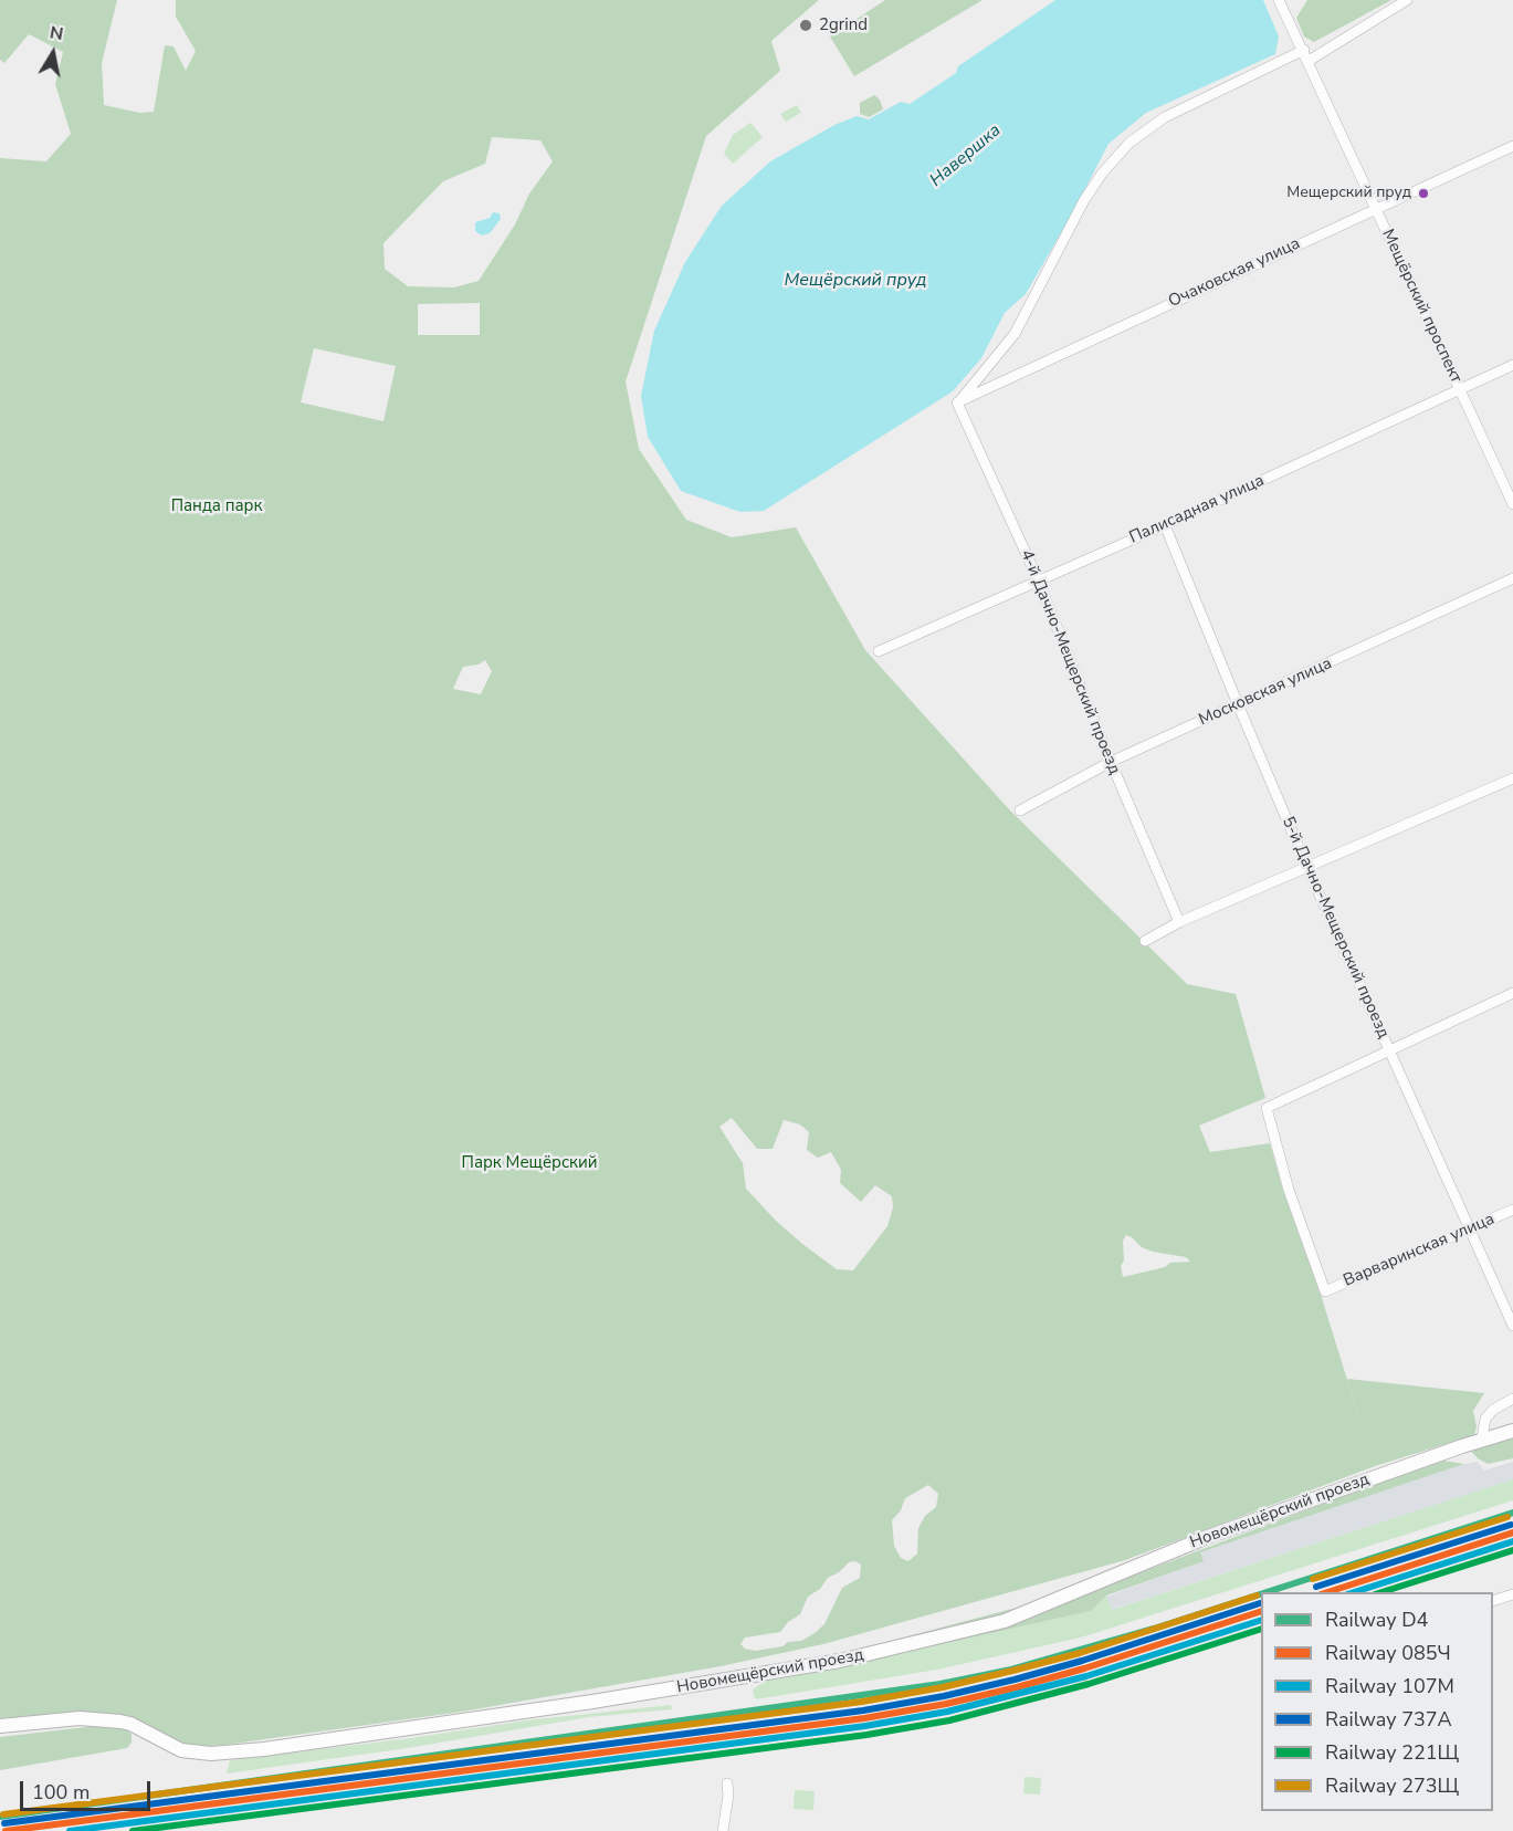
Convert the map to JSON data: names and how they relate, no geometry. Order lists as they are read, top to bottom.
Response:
{
  "streets": {
    "street": [
      "Очаковская улица",
      "Мещёрский проспект",
      "Палисадная улица",
      "4-й Дачно-Мещерский проезд",
      "Московская улица",
      "5-й Дачно-Мещерский проезд",
      "Варваринская улица",
      "Новомещёрский проезд"
    ]
  },
  "crossings": [
    ["Очаковская улица", "Мещёрский проспект"],
    ["Очаковская улица", "4-й Дачно-Мещерский проезд"],
    ["Мещёрский проспект", "Палисадная улица"],
    ["Палисадная улица", "4-й Дачно-Мещерский проезд"],
    ["Палисадная улица", "5-й Дачно-Мещерский проезд"],
    ["4-й Дачно-Мещерский проезд", "Московская улица"],
    ["Московская улица", "5-й Дачно-Мещерский проезд"],
    ["5-й Дачно-Мещерский проезд", "Варваринская улица"]
  ],
  "water": ["Навершка", "Мещёрский пруд"],
  "parks": ["Панда парк", "Парк Мещёрский"],
  "places": ["2grind", "Мещерский пруд"],
  "lines": [
    "rail line D4",
    "rail line 273Щ",
    "rail line 737А",
    "rail line 085Ч",
    "rail line 107М",
    "rail line 221Щ"
  ],
  "legend": [
    "Railway D4",
    "Railway 085Ч",
    "Railway 107М",
    "Railway 737А",
    "Railway 221Щ",
    "Railway 273Щ"
  ],
  "scale_bar": "100 m",
  "north": "top"
}
